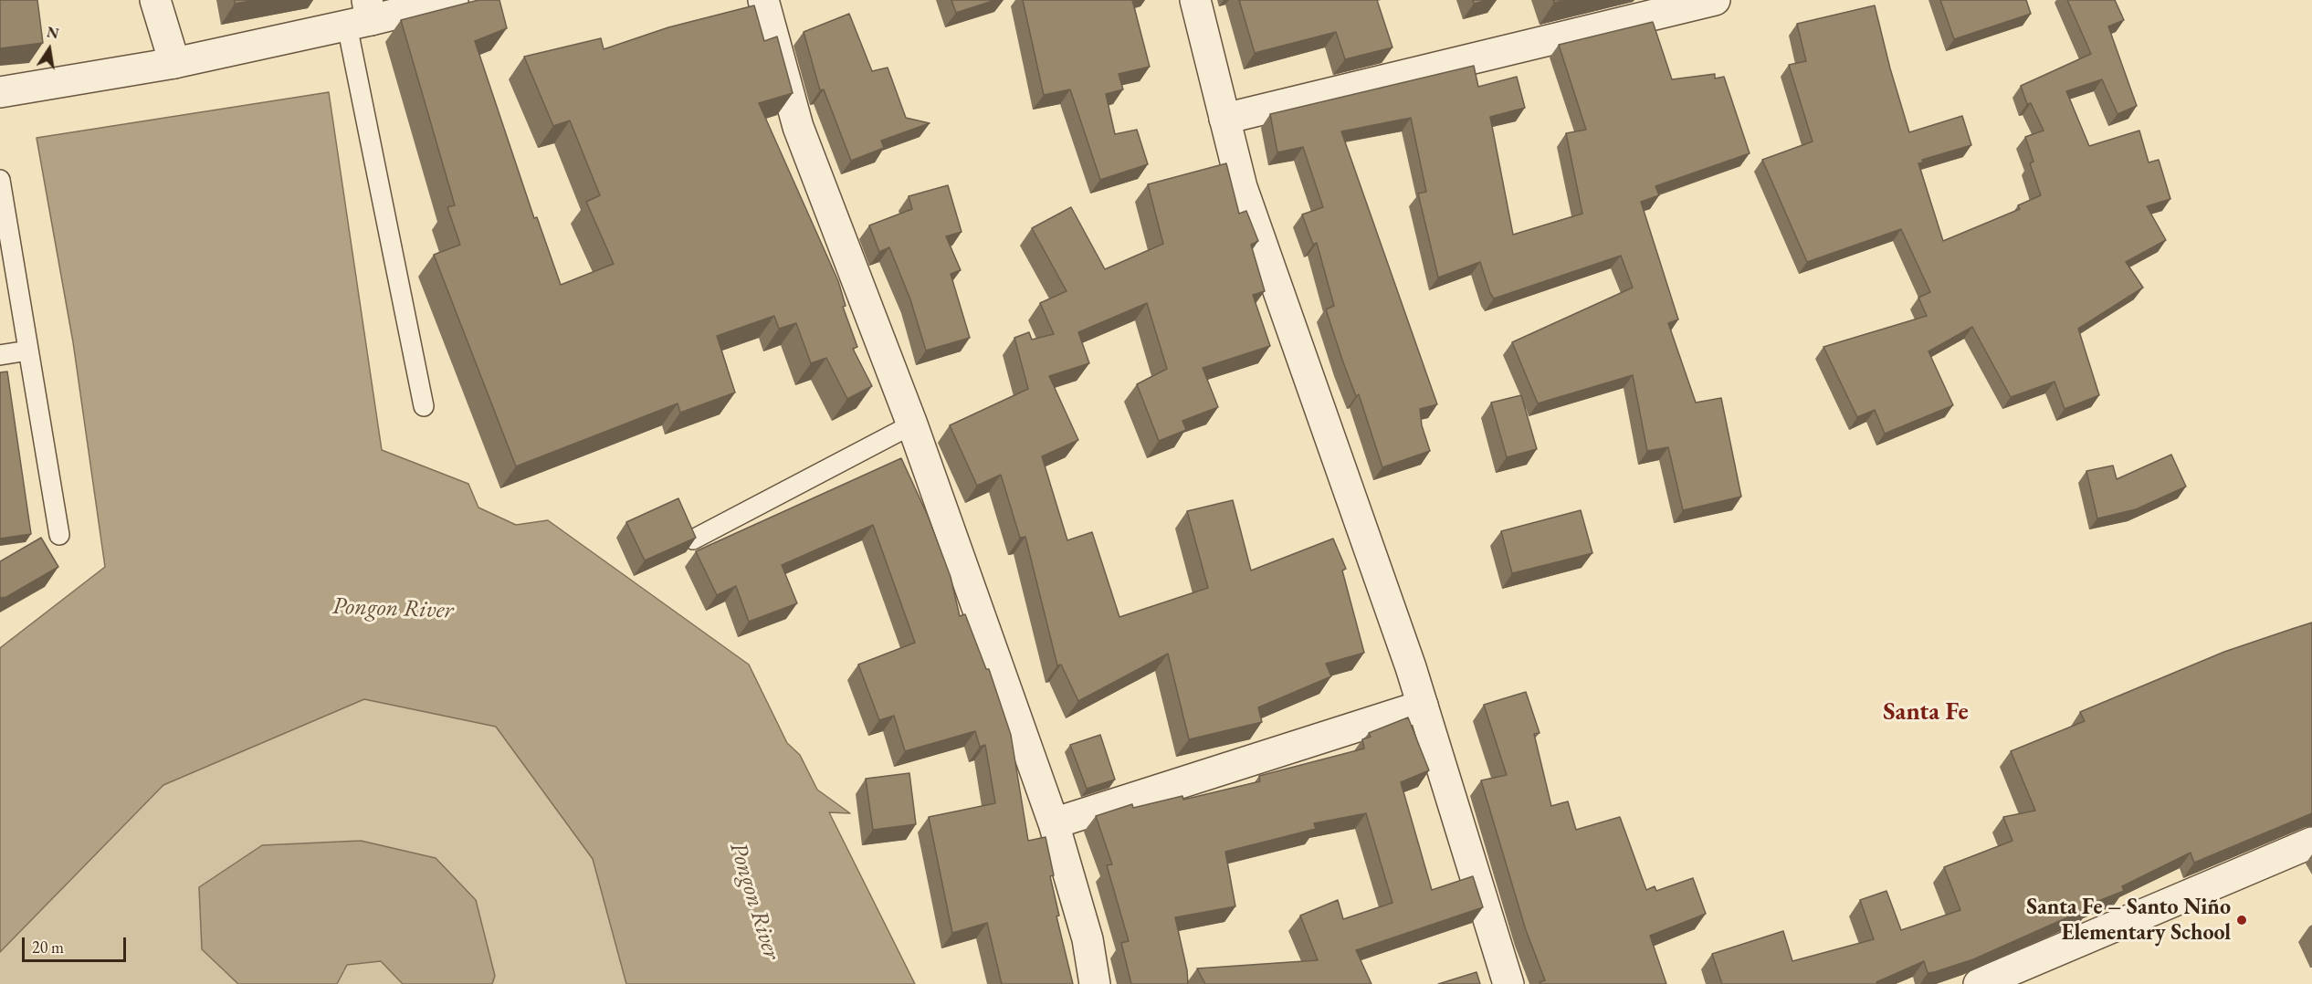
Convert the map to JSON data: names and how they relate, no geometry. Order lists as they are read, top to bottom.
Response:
{
  "districts": ["Santa Fe"],
  "water": ["Pongon River"],
  "places": ["Santa Fe – Santo Niño Elementary School"],
  "scale_bar": "20 m",
  "north": "top"
}
